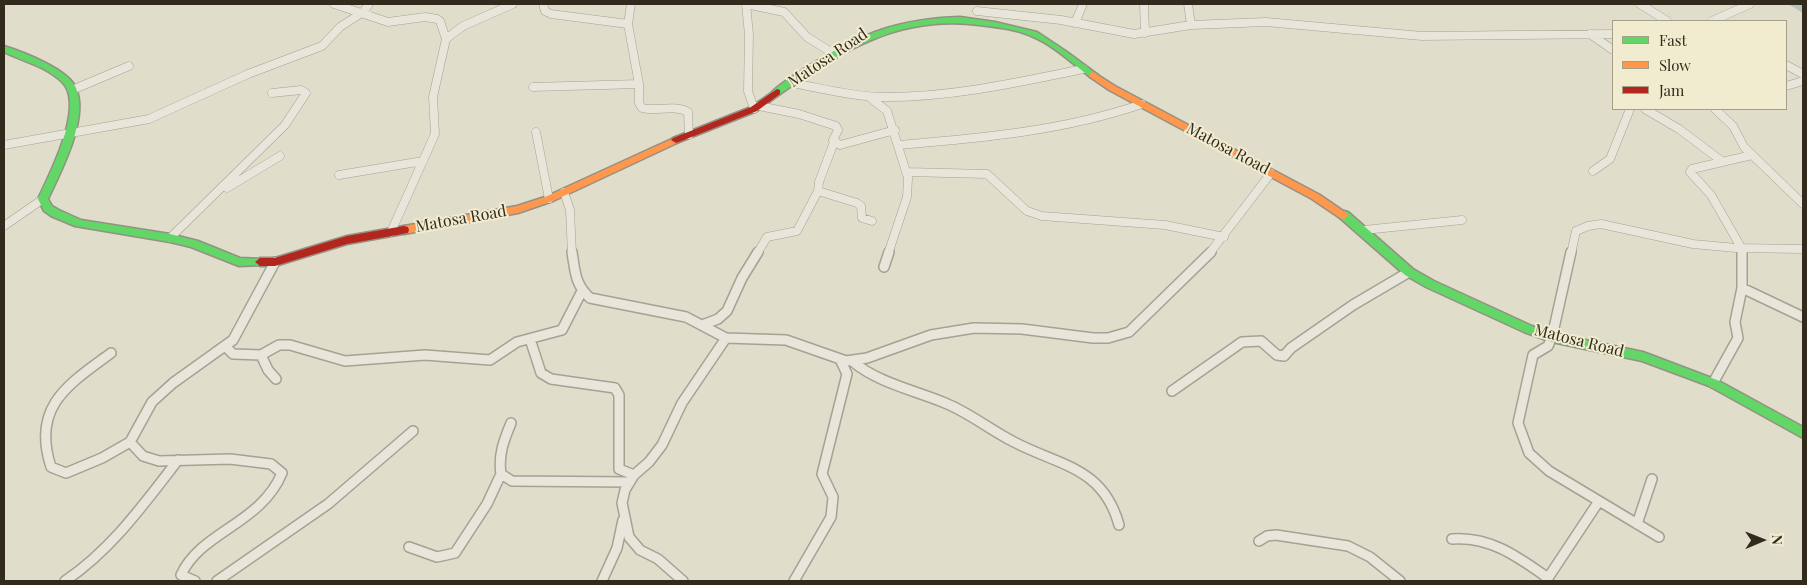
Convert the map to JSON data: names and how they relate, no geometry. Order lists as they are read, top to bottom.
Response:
{
  "streets": {
    "street": ["Matosa Road"]
  },
  "legend": ["Fast", "Slow", "Jam"],
  "north": "right"
}
